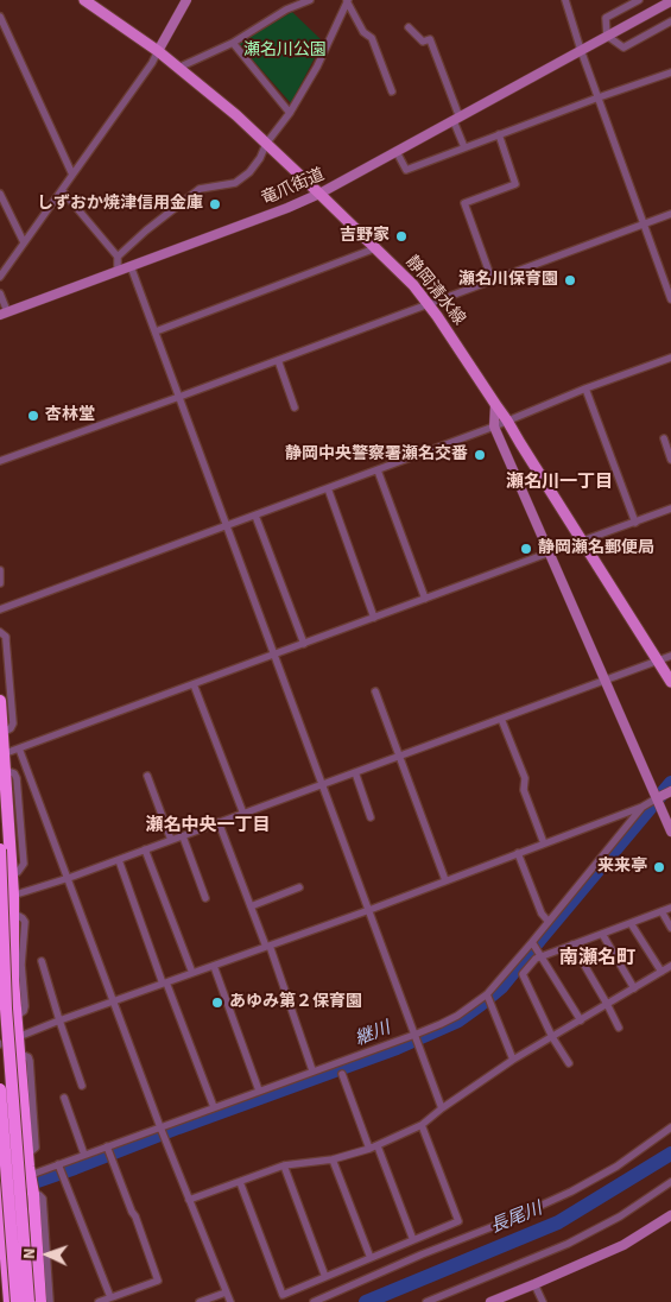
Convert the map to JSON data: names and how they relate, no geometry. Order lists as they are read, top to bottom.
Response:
{
  "streets": {
    "main road": ["竜爪街道", "静岡清水線"]
  },
  "crossings": [
    ["竜爪街道", "静岡清水線"]
  ],
  "districts": ["瀬名川一丁目", "瀬名中央一丁目", "南瀬名町"],
  "water": ["継川", "長尾川"],
  "parks": ["瀬名川公園"],
  "places": [
    "しずおか焼津信用金庫",
    "吉野家",
    "瀬名川保育園",
    "杏林堂",
    "静岡中央警察署瀬名交番",
    "静岡瀬名郵便局",
    "来来亭",
    "あゆみ第２保育園"
  ],
  "north": "left"
}
